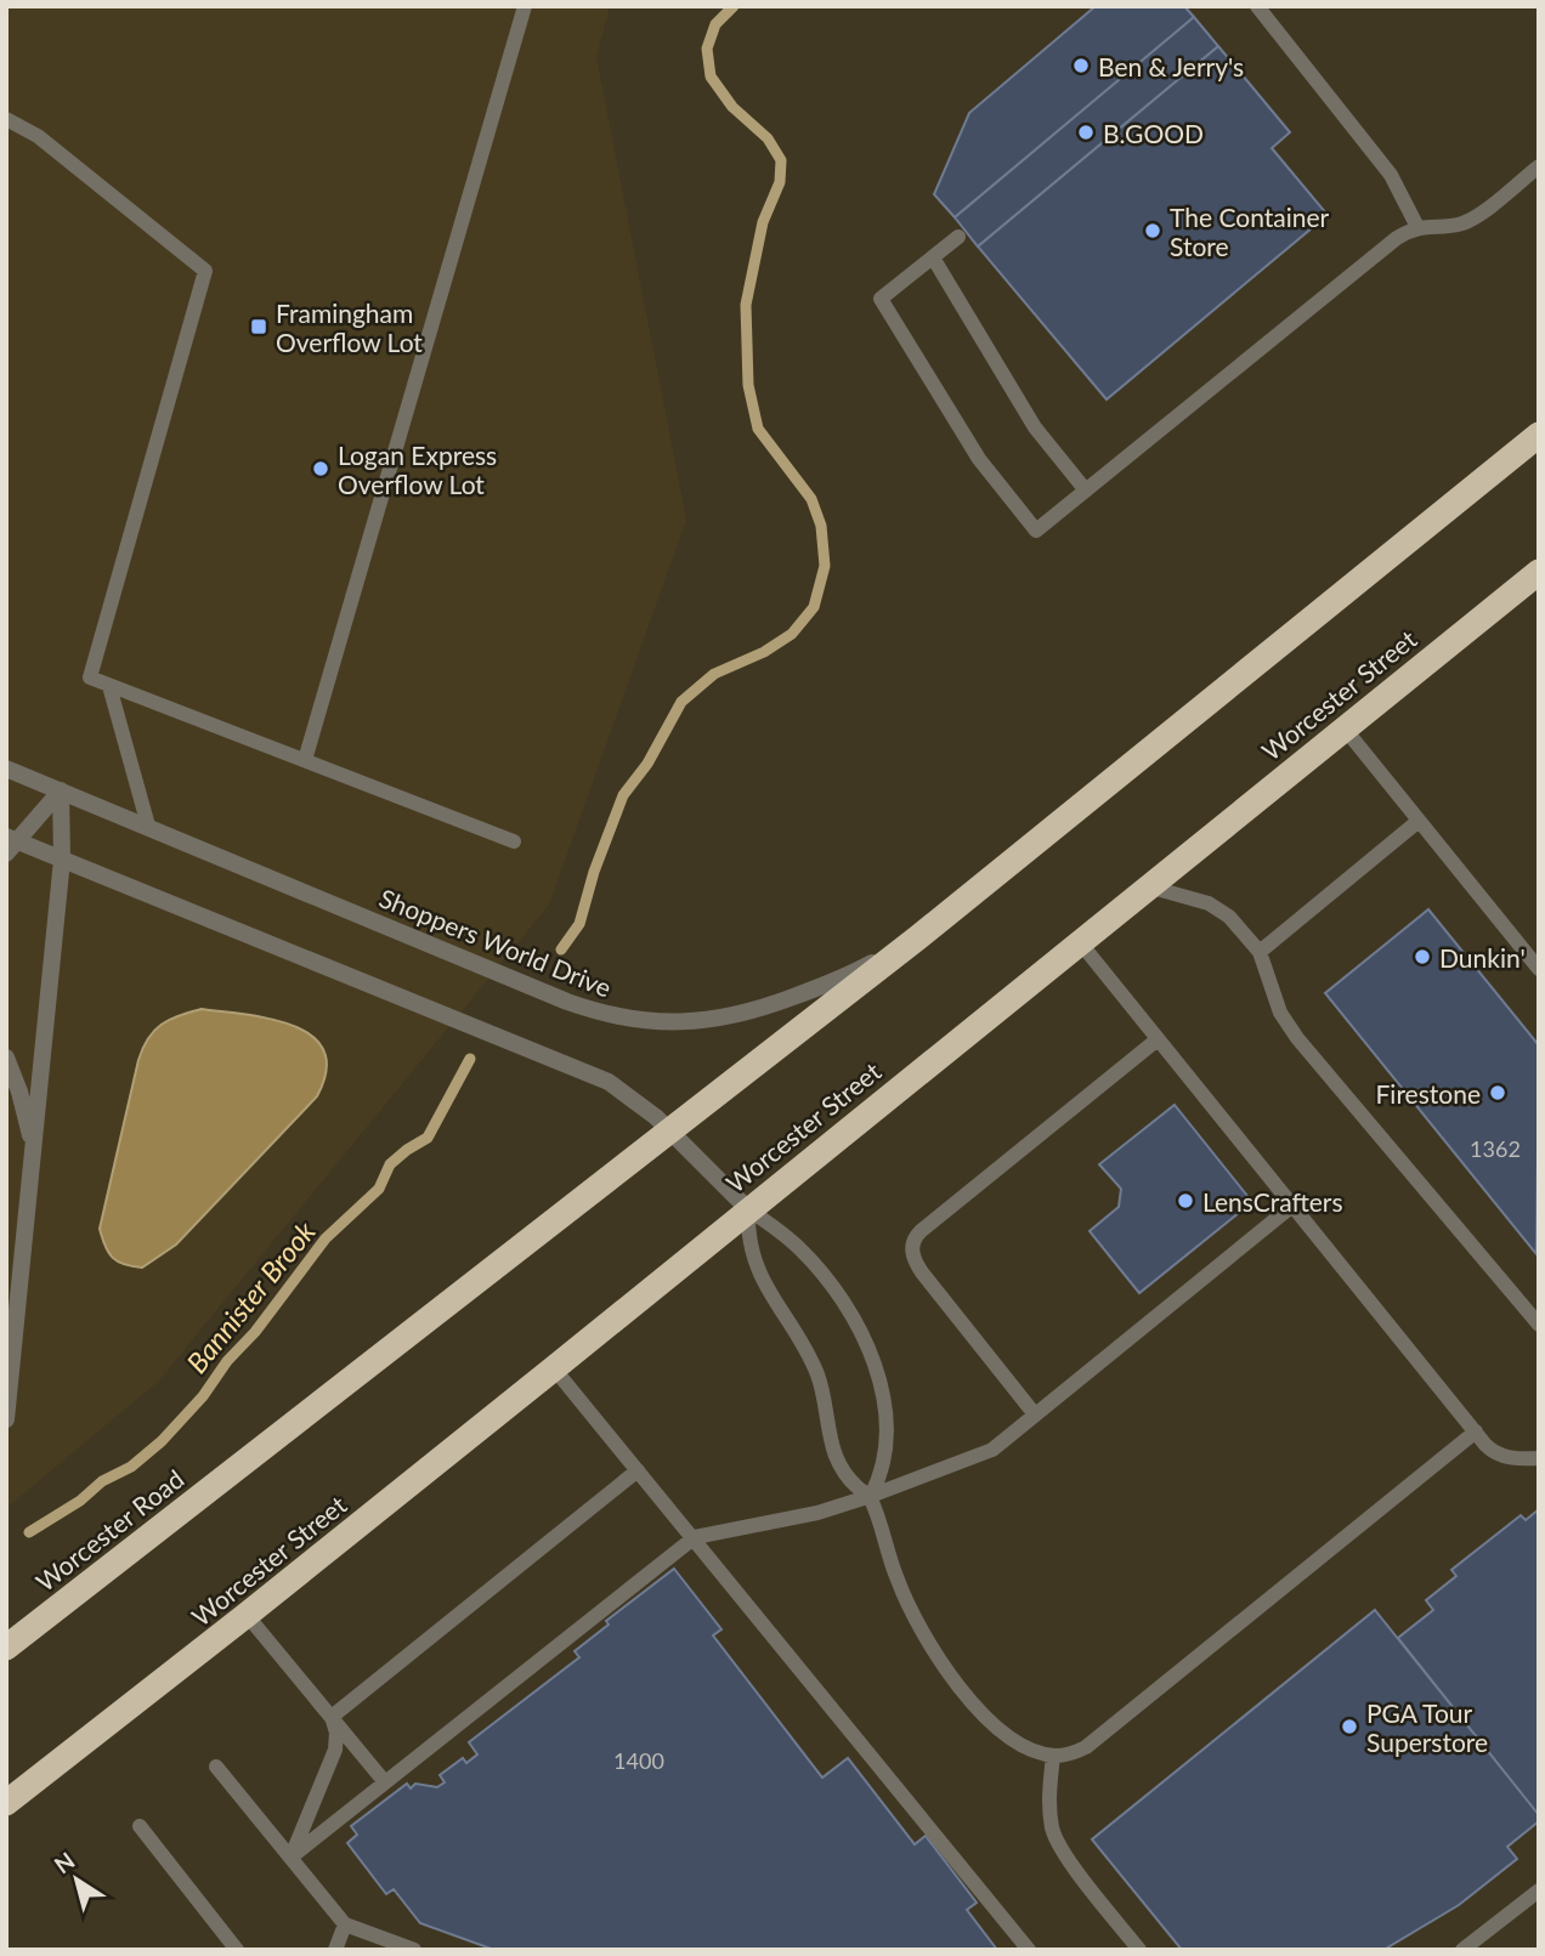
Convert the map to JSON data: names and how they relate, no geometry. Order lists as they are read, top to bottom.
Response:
{
  "streets": {
    "highway": ["Worcester Street", "Worcester Road"],
    "street": ["Shoppers World Drive"]
  },
  "water": ["Bannister Brook"],
  "places": {
    "other": [
      "Ben & Jerry's",
      "B.GOOD",
      "The Container Store",
      "Logan Express Overflow Lot",
      "Dunkin'",
      "Firestone",
      "LensCrafters",
      "PGA Tour Superstore"
    ],
    "transit": ["Framingham Overflow Lot"]
  },
  "house_numbers": ["1362", "1400"],
  "north": "top left"
}
